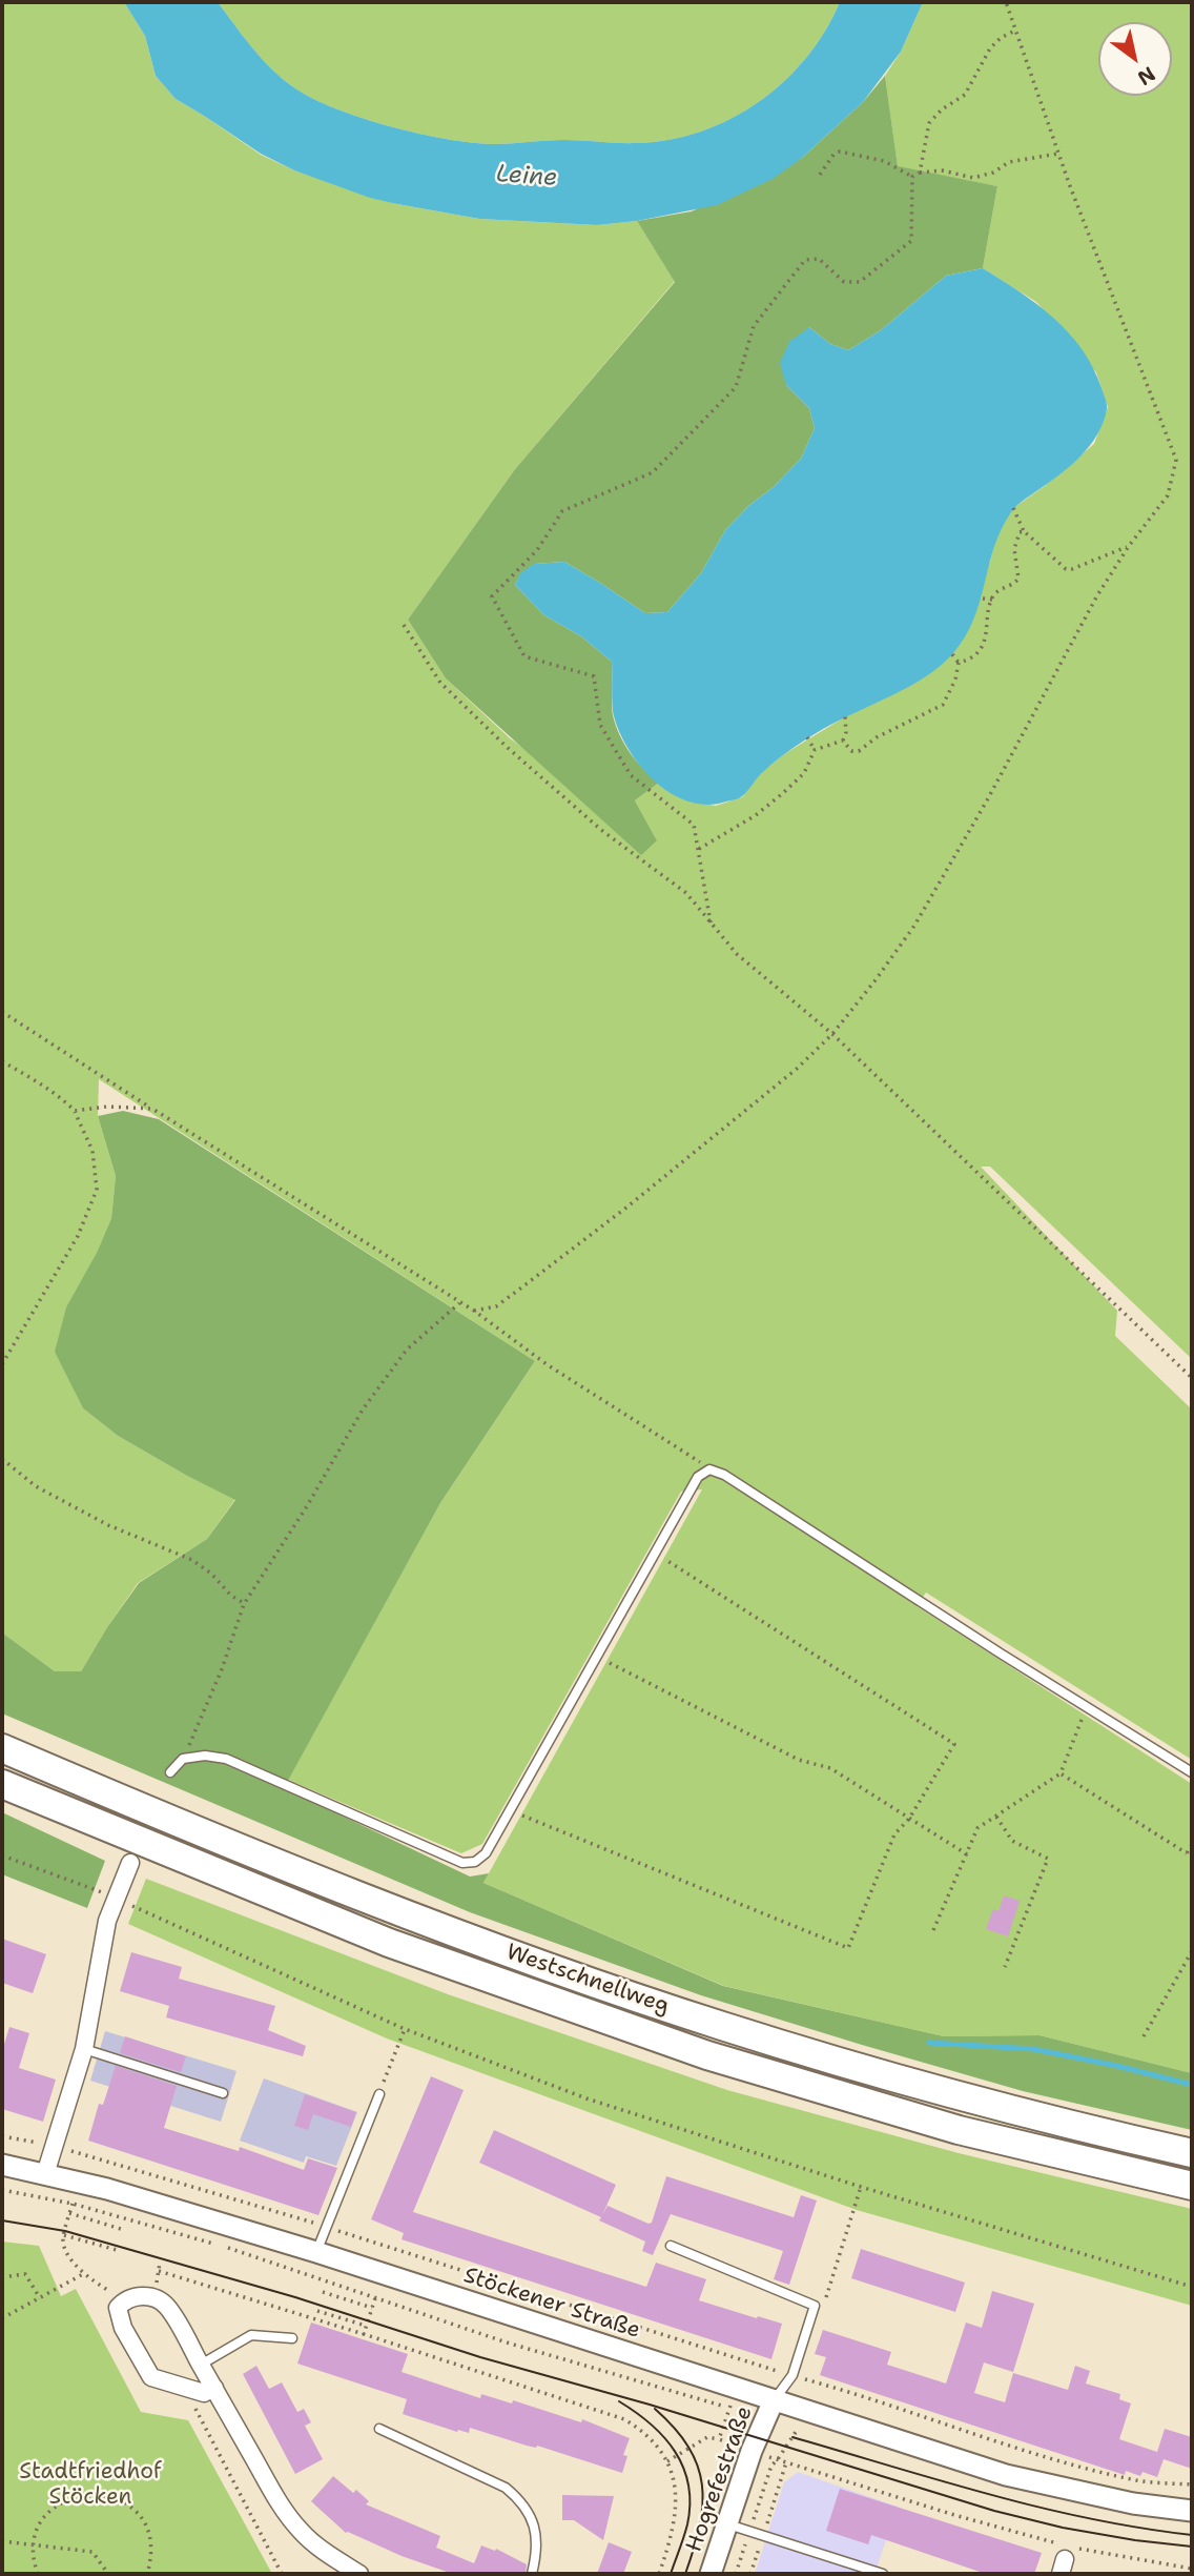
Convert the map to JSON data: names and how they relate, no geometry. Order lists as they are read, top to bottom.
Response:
{
  "streets": {
    "highway": ["Westschnellweg"],
    "street": ["Stöckener Straße", "Hogrefestraße"]
  },
  "crossings": [
    ["Stöckener Straße", "Hogrefestraße"]
  ],
  "water": ["Leine"],
  "parks": ["Stadtfriedhof Stöcken"],
  "north": "bottom right"
}
